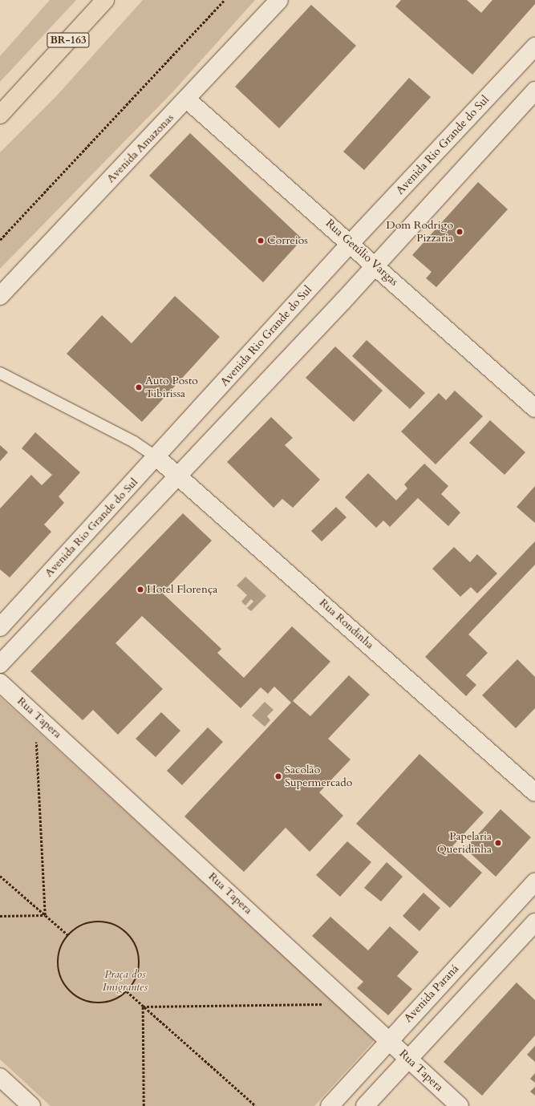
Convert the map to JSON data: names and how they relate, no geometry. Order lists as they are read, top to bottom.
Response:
{
  "streets": {
    "highway": ["BR-163"],
    "street": [
      "Avenida Rio Grande do Sul",
      "Avenida Amazonas",
      "Rua Getúlio Vargas",
      "Rua Rondinha",
      "Rua Tapera",
      "Avenida Paraná"
    ]
  },
  "crossings": [
    ["Avenida Rio Grande do Sul", "Rua Getúlio Vargas"],
    ["Avenida Rio Grande do Sul", "Rua Rondinha"],
    ["Avenida Amazonas", "Rua Getúlio Vargas"],
    ["Rua Tapera", "Avenida Paraná"]
  ],
  "parks": ["Praça dos Imigrantes"],
  "places": [
    "Dom Rodrigo Pizzaria",
    "Correios",
    "Auto Posto Tibirissa",
    "Hotel Florença",
    "Sacolão Supermercado",
    "Papelaria Queridinha"
  ]
}
